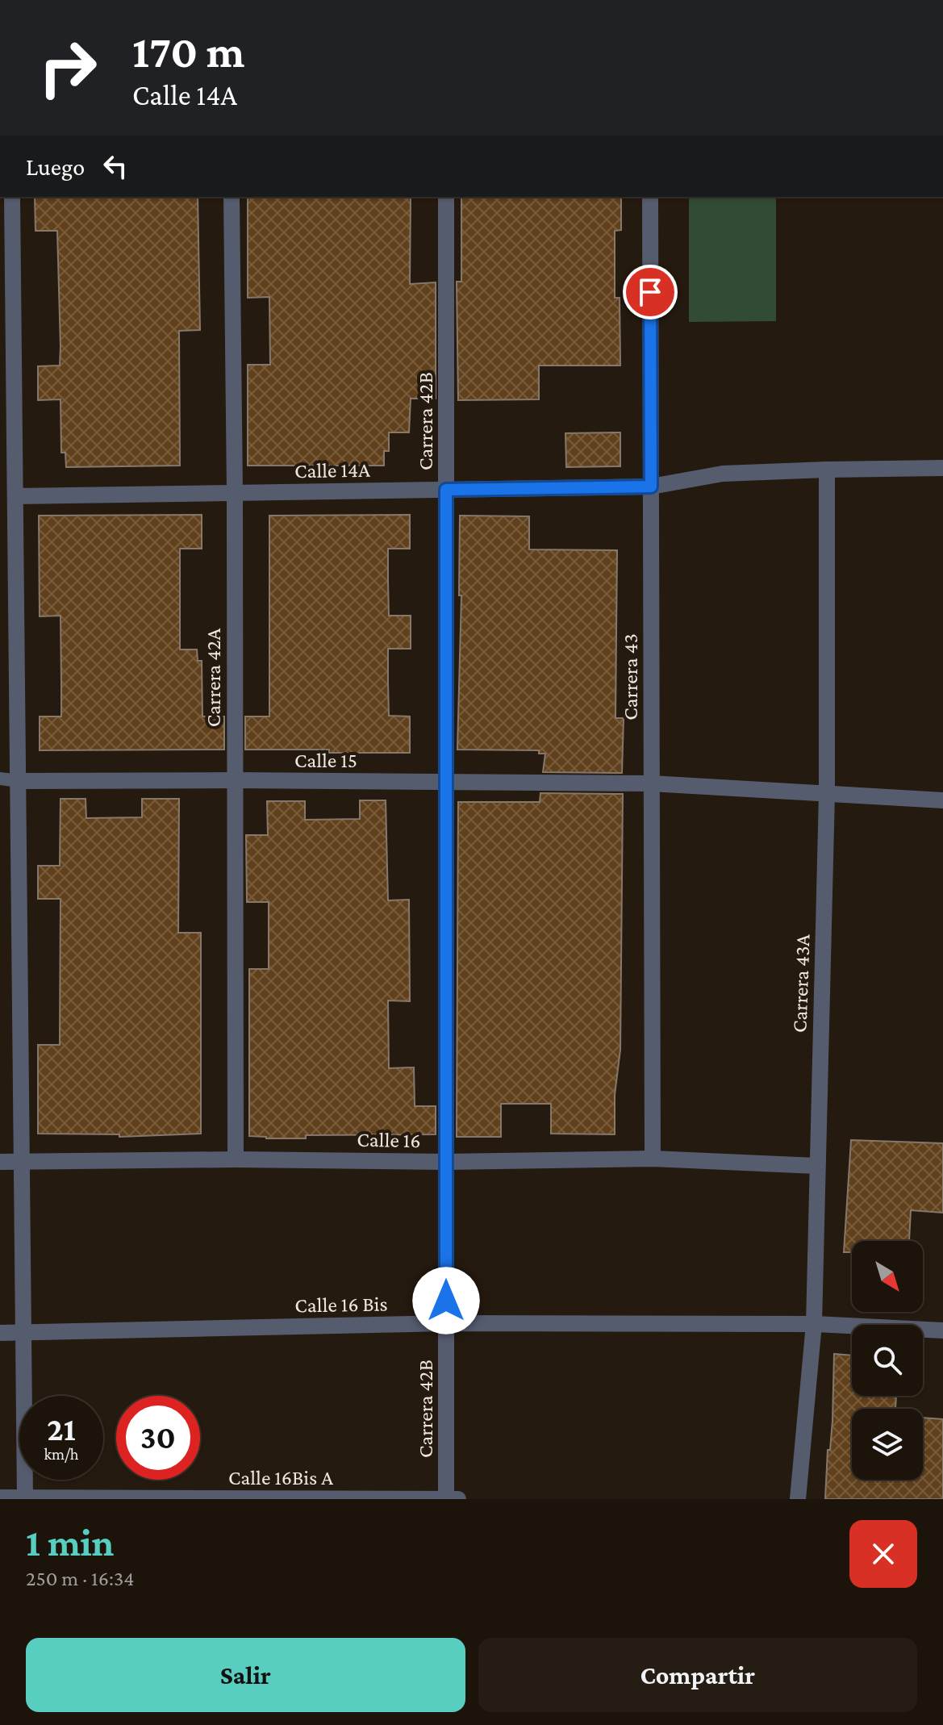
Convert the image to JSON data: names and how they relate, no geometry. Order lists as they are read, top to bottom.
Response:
{
  "streets": {
    "street": [
      "Carrera 42B",
      "Calle 14A",
      "Carrera 43",
      "Carrera 42A",
      "Calle 15",
      "Carrera 43A",
      "Calle 16",
      "Calle 16 Bis",
      "Calle 16Bis A"
    ]
  },
  "crossings": [
    ["Carrera 42B", "Calle 14A"],
    ["Carrera 42B", "Calle 15"],
    ["Carrera 42B", "Calle 16"],
    ["Carrera 42B", "Calle 16 Bis"],
    ["Carrera 42B", "Calle 16Bis A"],
    ["Calle 14A", "Carrera 43"],
    ["Calle 14A", "Carrera 42A"],
    ["Calle 14A", "Carrera 43A"],
    ["Carrera 43", "Calle 15"],
    ["Carrera 43", "Calle 16"],
    ["Carrera 42A", "Calle 15"],
    ["Carrera 42A", "Calle 16"],
    ["Carrera 43A", "Calle 16"],
    ["Carrera 43A", "Calle 16 Bis"]
  ],
  "north": "bottom right",
  "page": {
    "turn": ["170 m", "Calle 14A"],
    "then": "Luego",
    "speed": "21 km/h",
    "limit": "30",
    "heading": ["1 min", "250 m · 16:34"],
    "buttons": ["Salir", "Compartir"]
  }
}
